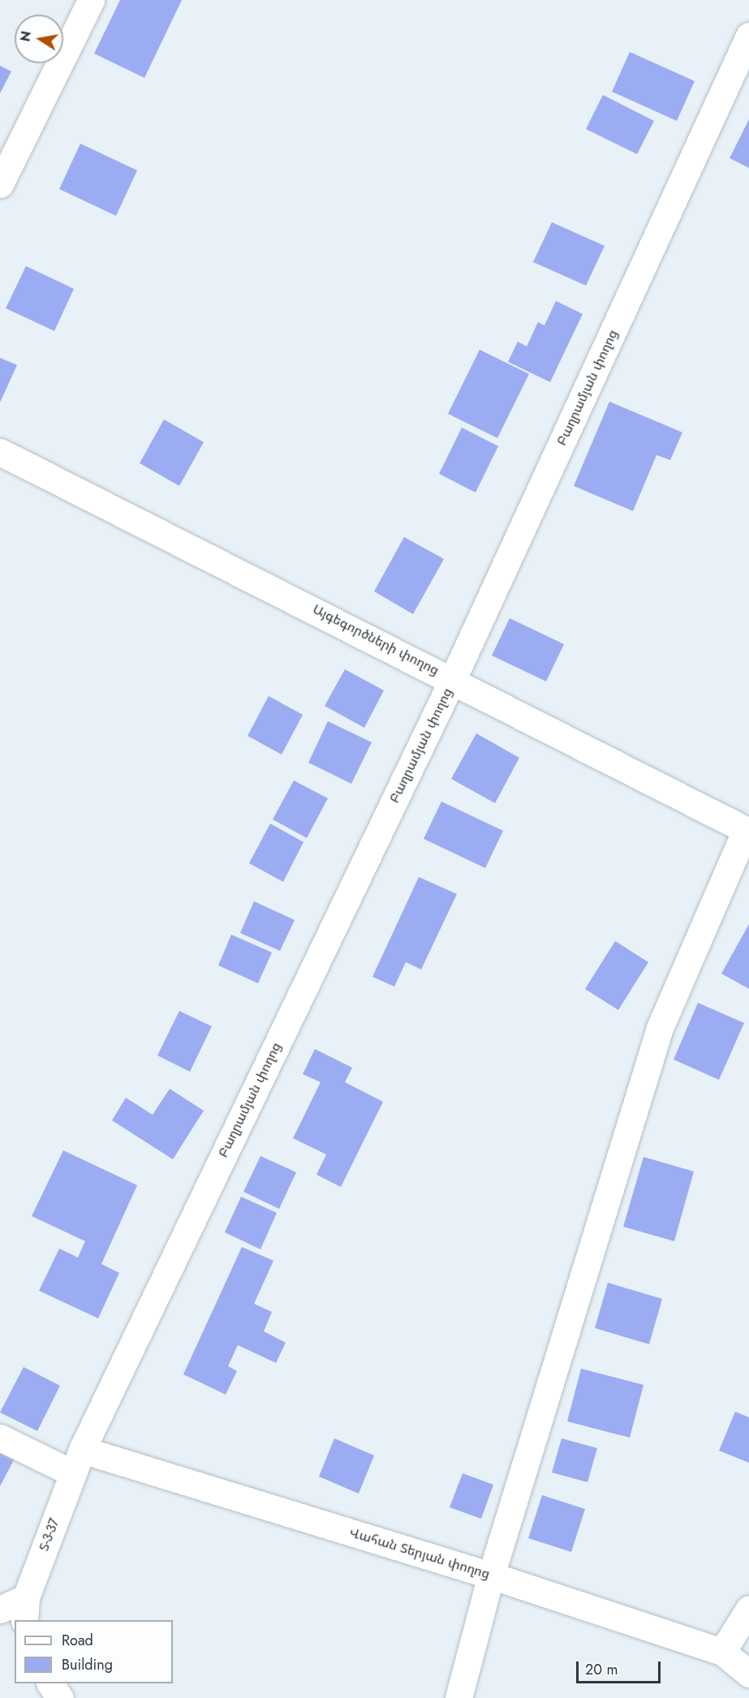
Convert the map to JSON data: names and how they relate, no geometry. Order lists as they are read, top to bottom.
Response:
{
  "streets": {
    "street": [
      "Բաղրամյան փողոց",
      "Այգեգործների փողոց",
      "Տ-3-37",
      "Վահան Տերյան փողոց"
    ]
  },
  "crossings": [
    ["Բաղրամյան փողոց", "Այգեգործների փողոց"],
    ["Բաղրամյան փողոց", "Տ-3-37"],
    ["Բաղրամյան փողոց", "Վահան Տերյան փողոց"],
    ["Տ-3-37", "Վահան Տերյան փողոց"]
  ],
  "legend": ["Road", "Building"],
  "scale_bar": "20 m",
  "north": "left"
}
